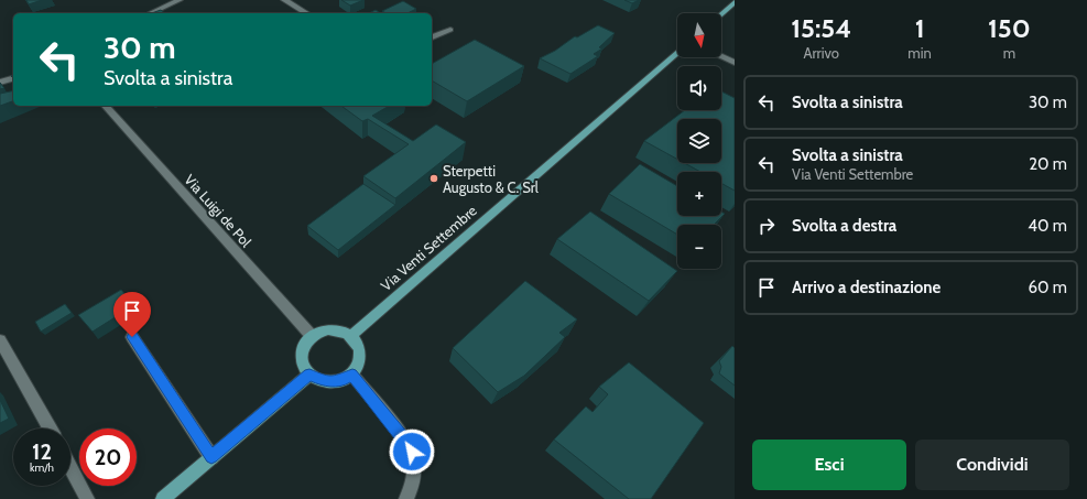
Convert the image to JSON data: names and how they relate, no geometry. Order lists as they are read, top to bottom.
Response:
{
  "streets": {
    "main road": ["Via Venti Settembre"],
    "street": ["Via Luigi de Pol"]
  },
  "crossings": [
    ["Via Luigi de Pol", "Via Venti Settembre"]
  ],
  "places": ["Sterpetti Augusto & C. Srl"],
  "north": "bottom",
  "page": {
    "eta": [
      "15:54",
      "Arrivo",
      "1",
      "min",
      "150",
      "m"
    ],
    "map_buttons": ["+", "−"],
    "turn": ["30 m", "Svolta a sinistra"],
    "list": [
      {
        "name": "Svolta a sinistra",
        "value": "30 m"
      },
      {
        "name": "Svolta a sinistra",
        "note": "Via Venti Settembre",
        "value": "20 m"
      },
      {
        "name": "Svolta a destra",
        "value": "40 m"
      },
      {
        "name": "Arrivo a destinazione",
        "value": "60 m"
      }
    ],
    "speed": "12 km/h",
    "limit": "20",
    "buttons": ["Esci", "Condividi"]
  }
}
